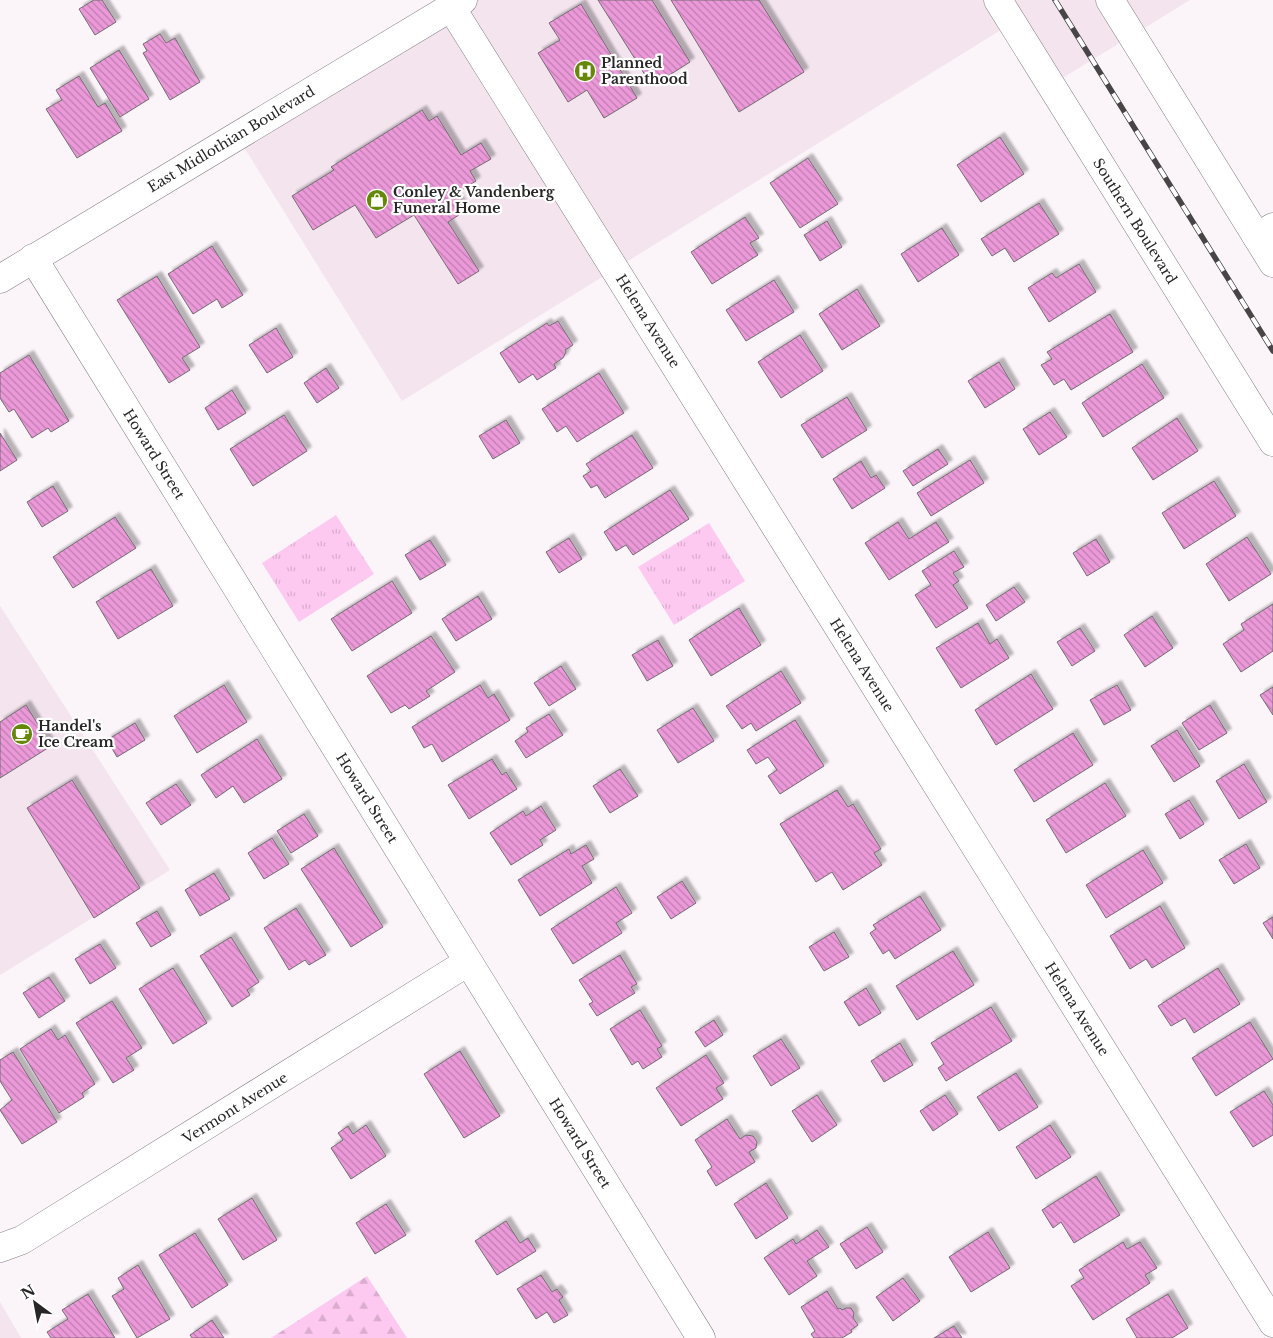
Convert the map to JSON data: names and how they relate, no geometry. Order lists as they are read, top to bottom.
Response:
{
  "streets": {
    "street": [
      "East Midlothian Boulevard",
      "Southern Boulevard",
      "Helena Avenue",
      "Howard Street",
      "Vermont Avenue"
    ]
  },
  "crossings": [
    ["East Midlothian Boulevard", "Helena Avenue"],
    ["East Midlothian Boulevard", "Howard Street"],
    ["Howard Street", "Vermont Avenue"]
  ],
  "places": {
    "hospital": ["Planned Parenthood"],
    "shop": ["Conley & Vandenberg Funeral Home"],
    "cafe": ["Handel's Ice Cream"]
  },
  "north": "top left"
}
